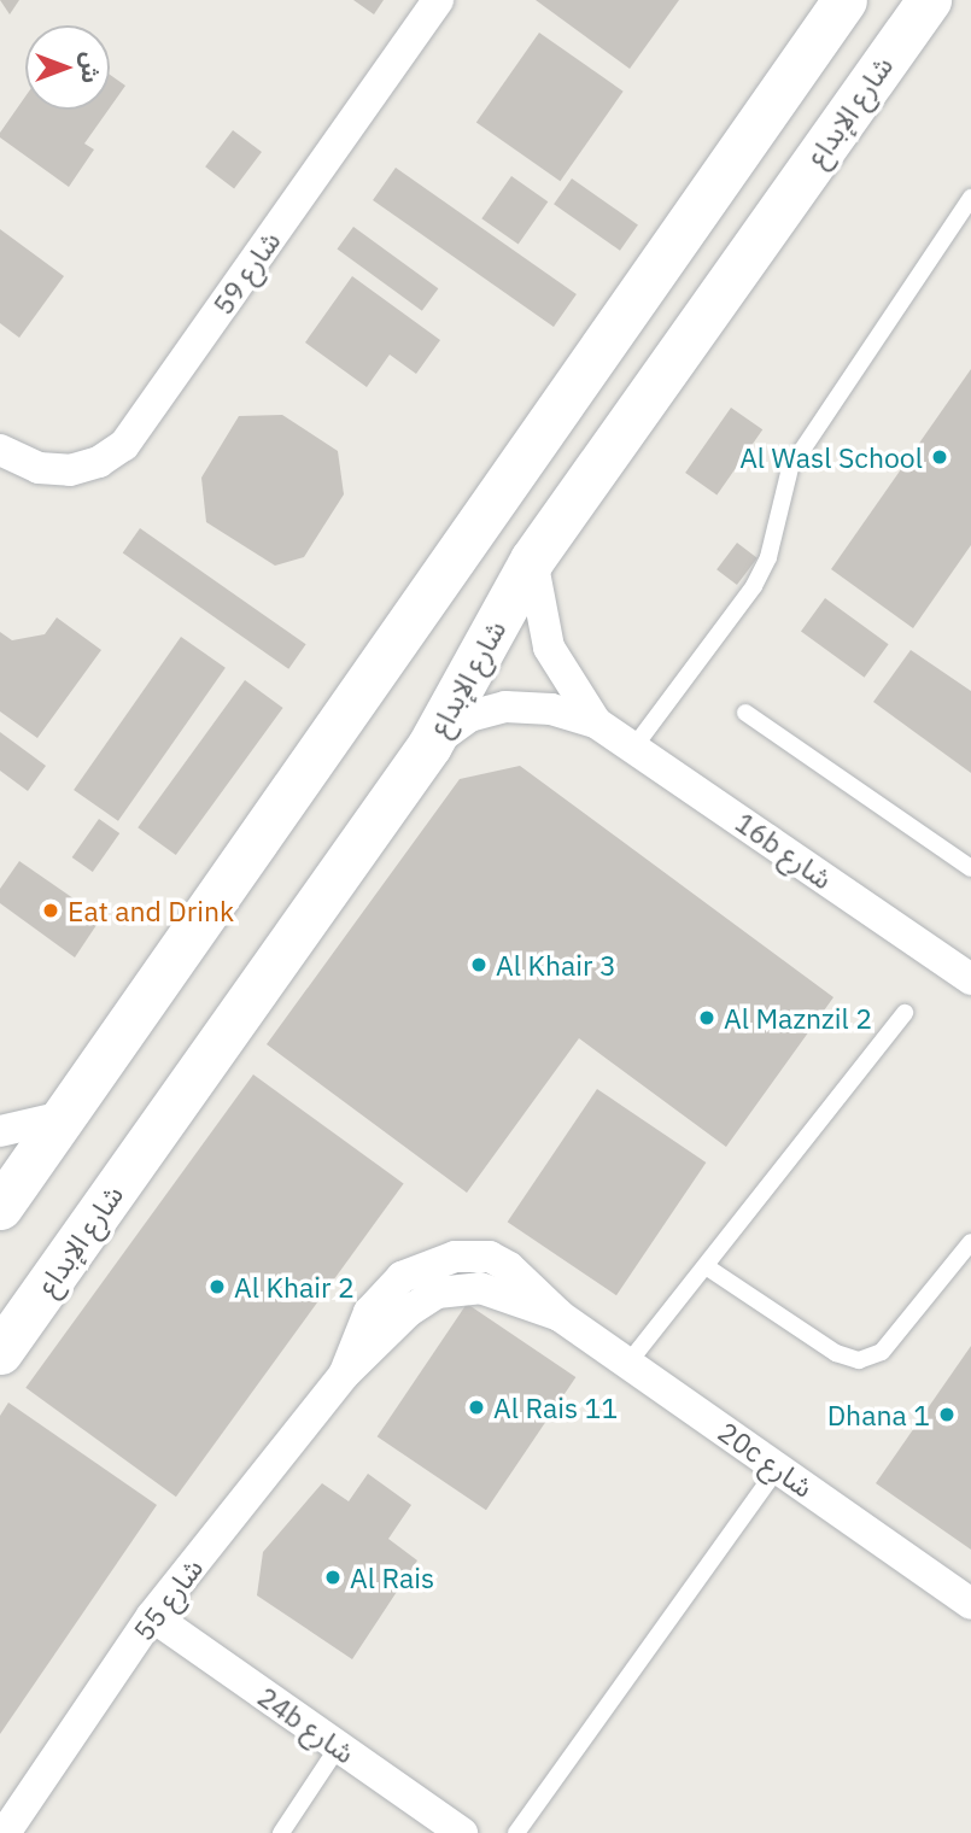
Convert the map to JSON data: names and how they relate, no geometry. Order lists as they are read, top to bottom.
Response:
{
  "streets": {
    "main road": ["شارع الإبداع"],
    "street": [
      "شارع 59",
      "16b شارع",
      "20c شارع",
      "شارع 55",
      "24b شارع"
    ]
  },
  "crossings": [
    ["شارع الإبداع", "16b شارع"],
    ["20c شارع", "شارع 55"],
    ["شارع 55", "24b شارع"]
  ],
  "places": [
    "Al Wasl School",
    "Eat and Drink",
    "Al Khair 3",
    "Al Maznzil 2",
    "Al Khair 2",
    "Al Rais 11",
    "Dhana 1",
    "Al Rais"
  ],
  "north": "right"
}
